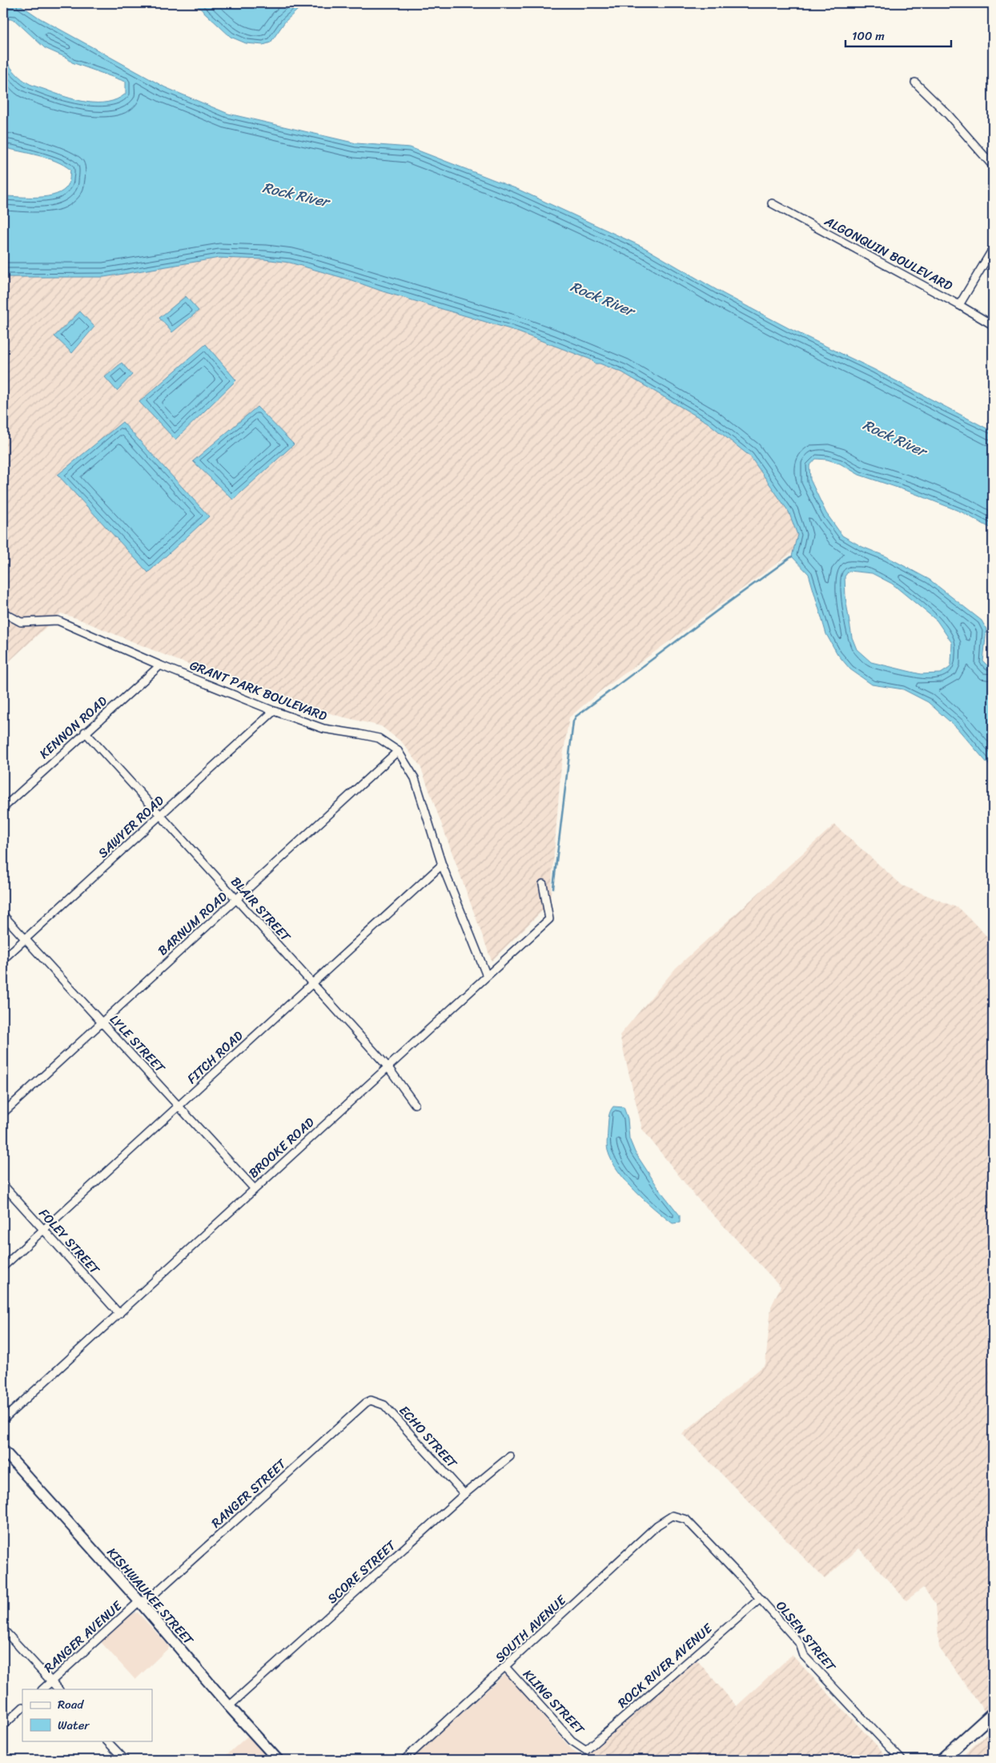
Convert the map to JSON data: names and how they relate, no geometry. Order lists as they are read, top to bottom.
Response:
{
  "streets": {
    "street": [
      "ALGONQUIN BOULEVARD",
      "GRANT PARK BOULEVARD",
      "KENNON ROAD",
      "SAWYER ROAD",
      "BLAIR STREET",
      "BARNUM ROAD",
      "LYLE STREET",
      "FITCH ROAD",
      "BROOKE ROAD",
      "FOLEY STREET",
      "ECHO STREET",
      "RANGER STREET",
      "SCORE STREET",
      "KISHWAUKEE STREET",
      "SOUTH AVENUE",
      "OLSEN STREET",
      "RANGER AVENUE",
      "ROCK RIVER AVENUE",
      "KLING STREET"
    ]
  },
  "crossings": [
    ["GRANT PARK BOULEVARD", "KENNON ROAD"],
    ["GRANT PARK BOULEVARD", "SAWYER ROAD"],
    ["GRANT PARK BOULEVARD", "BARNUM ROAD"],
    ["GRANT PARK BOULEVARD", "FITCH ROAD"],
    ["GRANT PARK BOULEVARD", "BROOKE ROAD"],
    ["KENNON ROAD", "BLAIR STREET"],
    ["SAWYER ROAD", "BLAIR STREET"],
    ["SAWYER ROAD", "LYLE STREET"],
    ["BLAIR STREET", "BARNUM ROAD"],
    ["BLAIR STREET", "FITCH ROAD"],
    ["BLAIR STREET", "BROOKE ROAD"],
    ["BARNUM ROAD", "LYLE STREET"],
    ["LYLE STREET", "FITCH ROAD"],
    ["LYLE STREET", "BROOKE ROAD"],
    ["FITCH ROAD", "FOLEY STREET"],
    ["BROOKE ROAD", "FOLEY STREET"],
    ["ECHO STREET", "RANGER STREET"],
    ["ECHO STREET", "SCORE STREET"],
    ["RANGER STREET", "KISHWAUKEE STREET"],
    ["RANGER STREET", "RANGER AVENUE"],
    ["SCORE STREET", "KISHWAUKEE STREET"],
    ["KISHWAUKEE STREET", "RANGER AVENUE"],
    ["SOUTH AVENUE", "OLSEN STREET"],
    ["SOUTH AVENUE", "KLING STREET"],
    ["OLSEN STREET", "ROCK RIVER AVENUE"],
    ["ROCK RIVER AVENUE", "KLING STREET"]
  ],
  "water": ["Rock River"],
  "legend": ["Road", "Water"],
  "scale_bar": "100 m"
}
